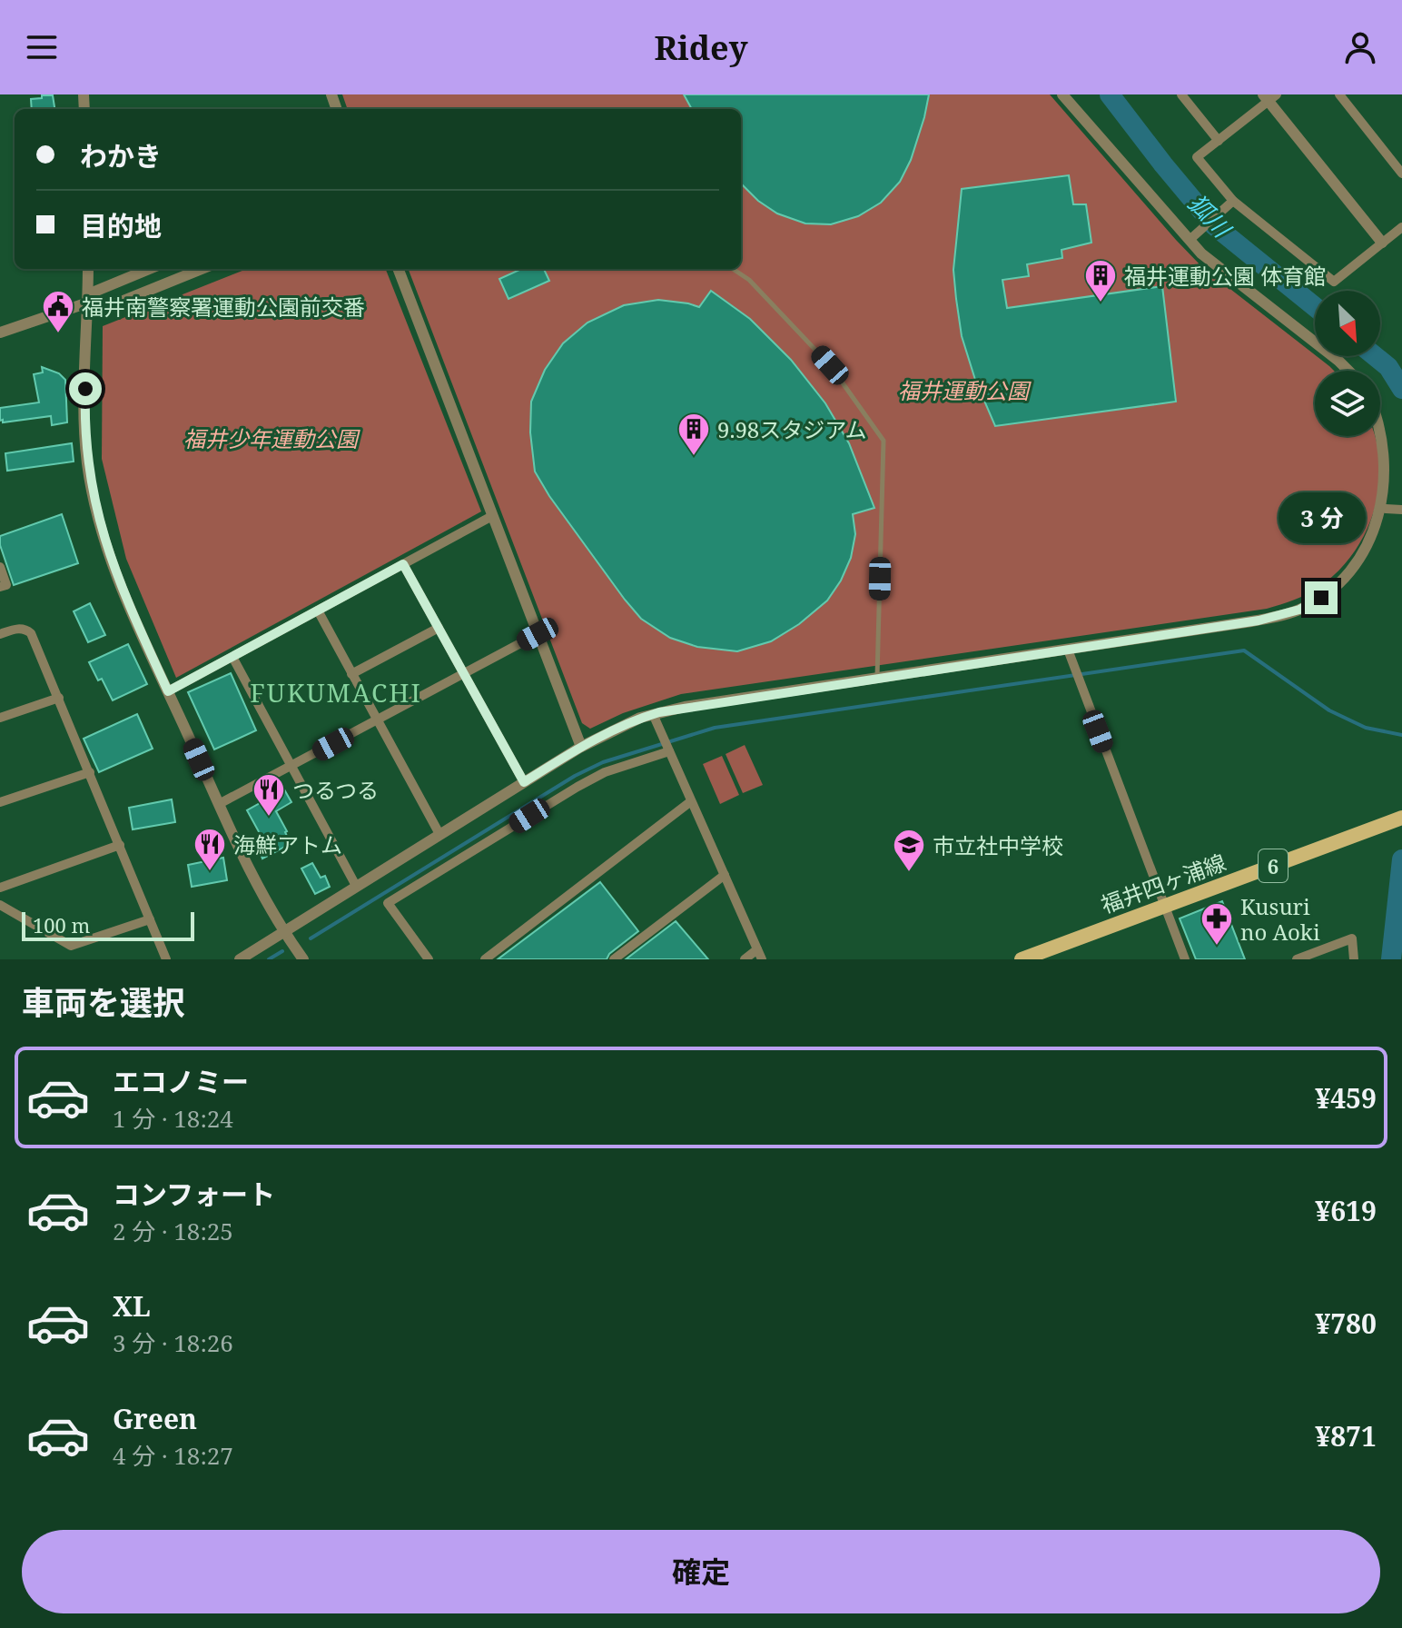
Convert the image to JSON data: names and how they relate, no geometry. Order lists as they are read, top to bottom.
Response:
{
  "streets": {
    "main road": ["6", "福井四ヶ浦線"]
  },
  "districts": ["FUKUMACHI"],
  "water": ["狐川"],
  "parks": ["福井運動公園", "福井少年運動公園"],
  "places": {
    "building": ["福井運動公園 体育館", "9.98スタジアム"],
    "public building": ["福井南警察署運動公園前交番"],
    "restaurant": ["つるつる", "海鮮アトム"],
    "school or university": ["市立社中学校"],
    "pharmacy": ["Kusuri no Aoki"]
  },
  "scale_bar": "100 m",
  "north": "bottom right",
  "page": {
    "header": "Ridey",
    "banner": ["わかき", "目的地"],
    "bubble": "3 分",
    "scale": "100 m",
    "heading": "車両を選択",
    "list": [
      {
        "name": "エコノミー",
        "note": "1 分 · 18:24",
        "value": "¥459"
      },
      {
        "name": "コンフォート",
        "note": "2 分 · 18:25",
        "value": "¥619"
      },
      {
        "name": "XL",
        "note": "3 分 · 18:26",
        "value": "¥780"
      },
      {
        "name": "Green",
        "note": "4 分 · 18:27",
        "value": "¥871"
      }
    ],
    "buttons": "確定"
  }
}
